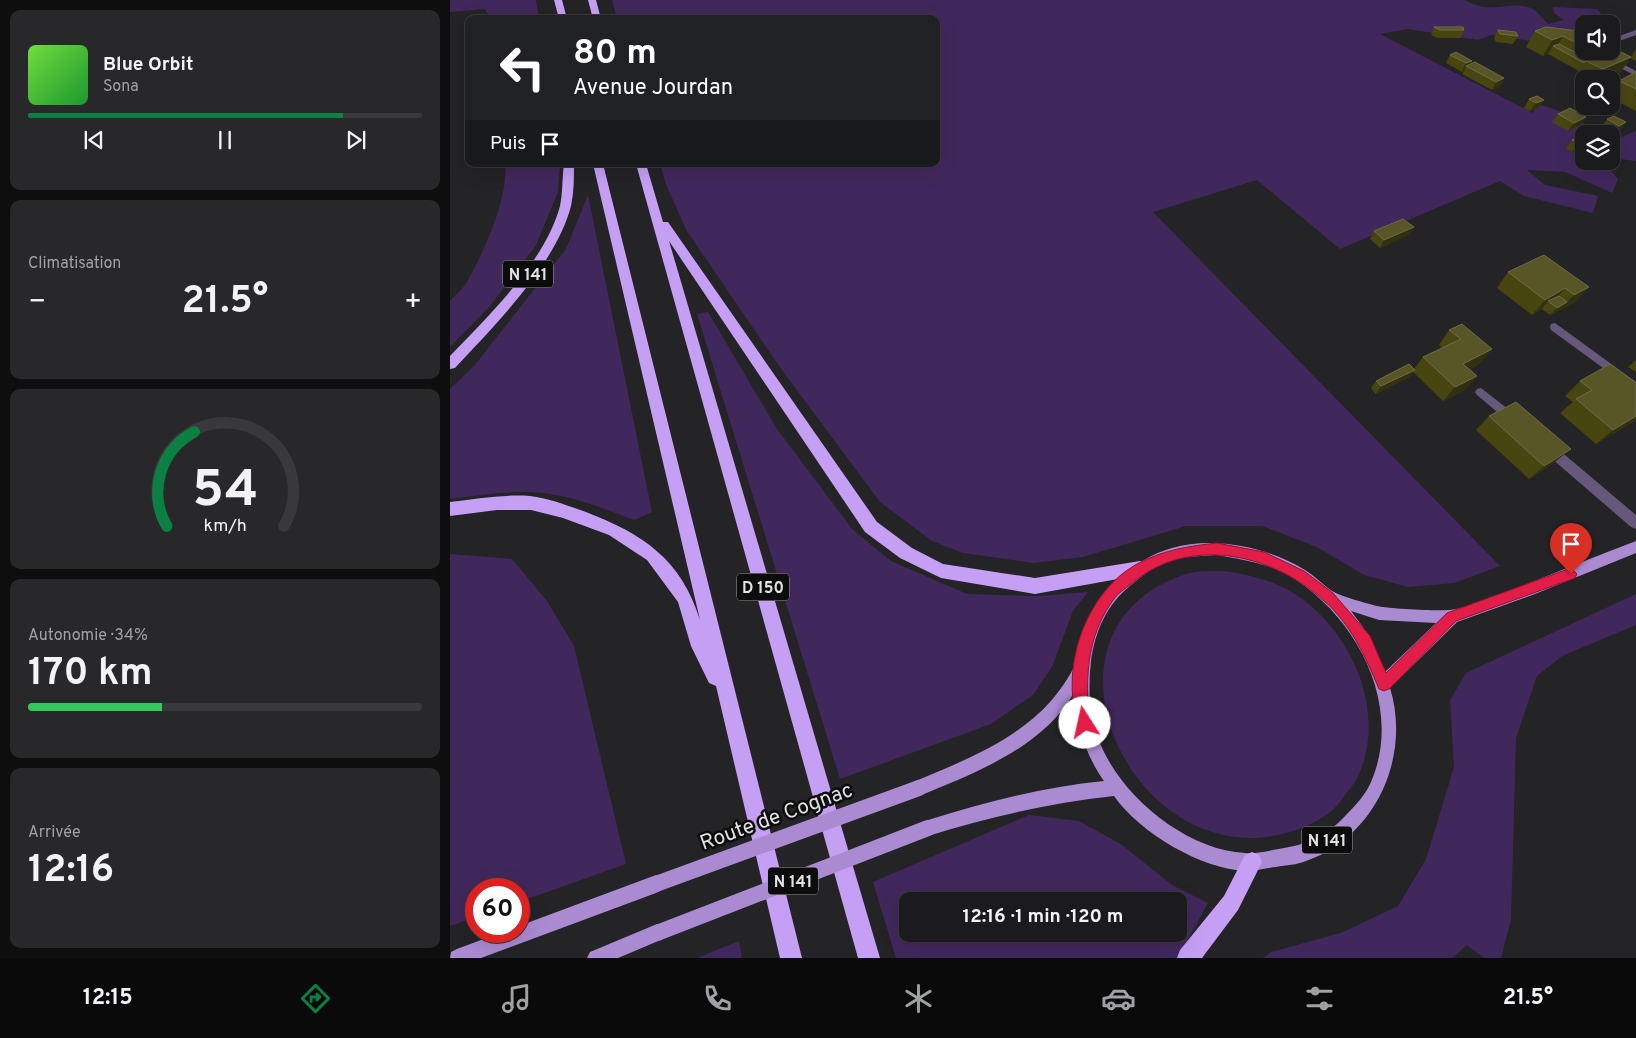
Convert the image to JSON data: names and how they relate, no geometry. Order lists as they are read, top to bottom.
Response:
{
  "streets": {
    "highway": ["N 141", "D 150"],
    "main road": ["Route de Cognac"]
  },
  "crossings": [
    ["N 141", "Route de Cognac"]
  ],
  "page": {
    "turn": ["80 m", "Avenue Jourdan"],
    "song": ["Blue Orbit", "Sona"],
    "then": "Puis",
    "tile": [
      "Climatisation",
      ["Autonomie · 34%", "170 km"],
      ["Arrivée", "12:16"]
    ],
    "heat": ["−", "21.5°", "+"],
    "limit": "60",
    "trip": "12:16 · 1 min · 120 m",
    "tabs": ["12:15", "21.5°"],
    "gauge": ["54", "km/h"]
  }
}
